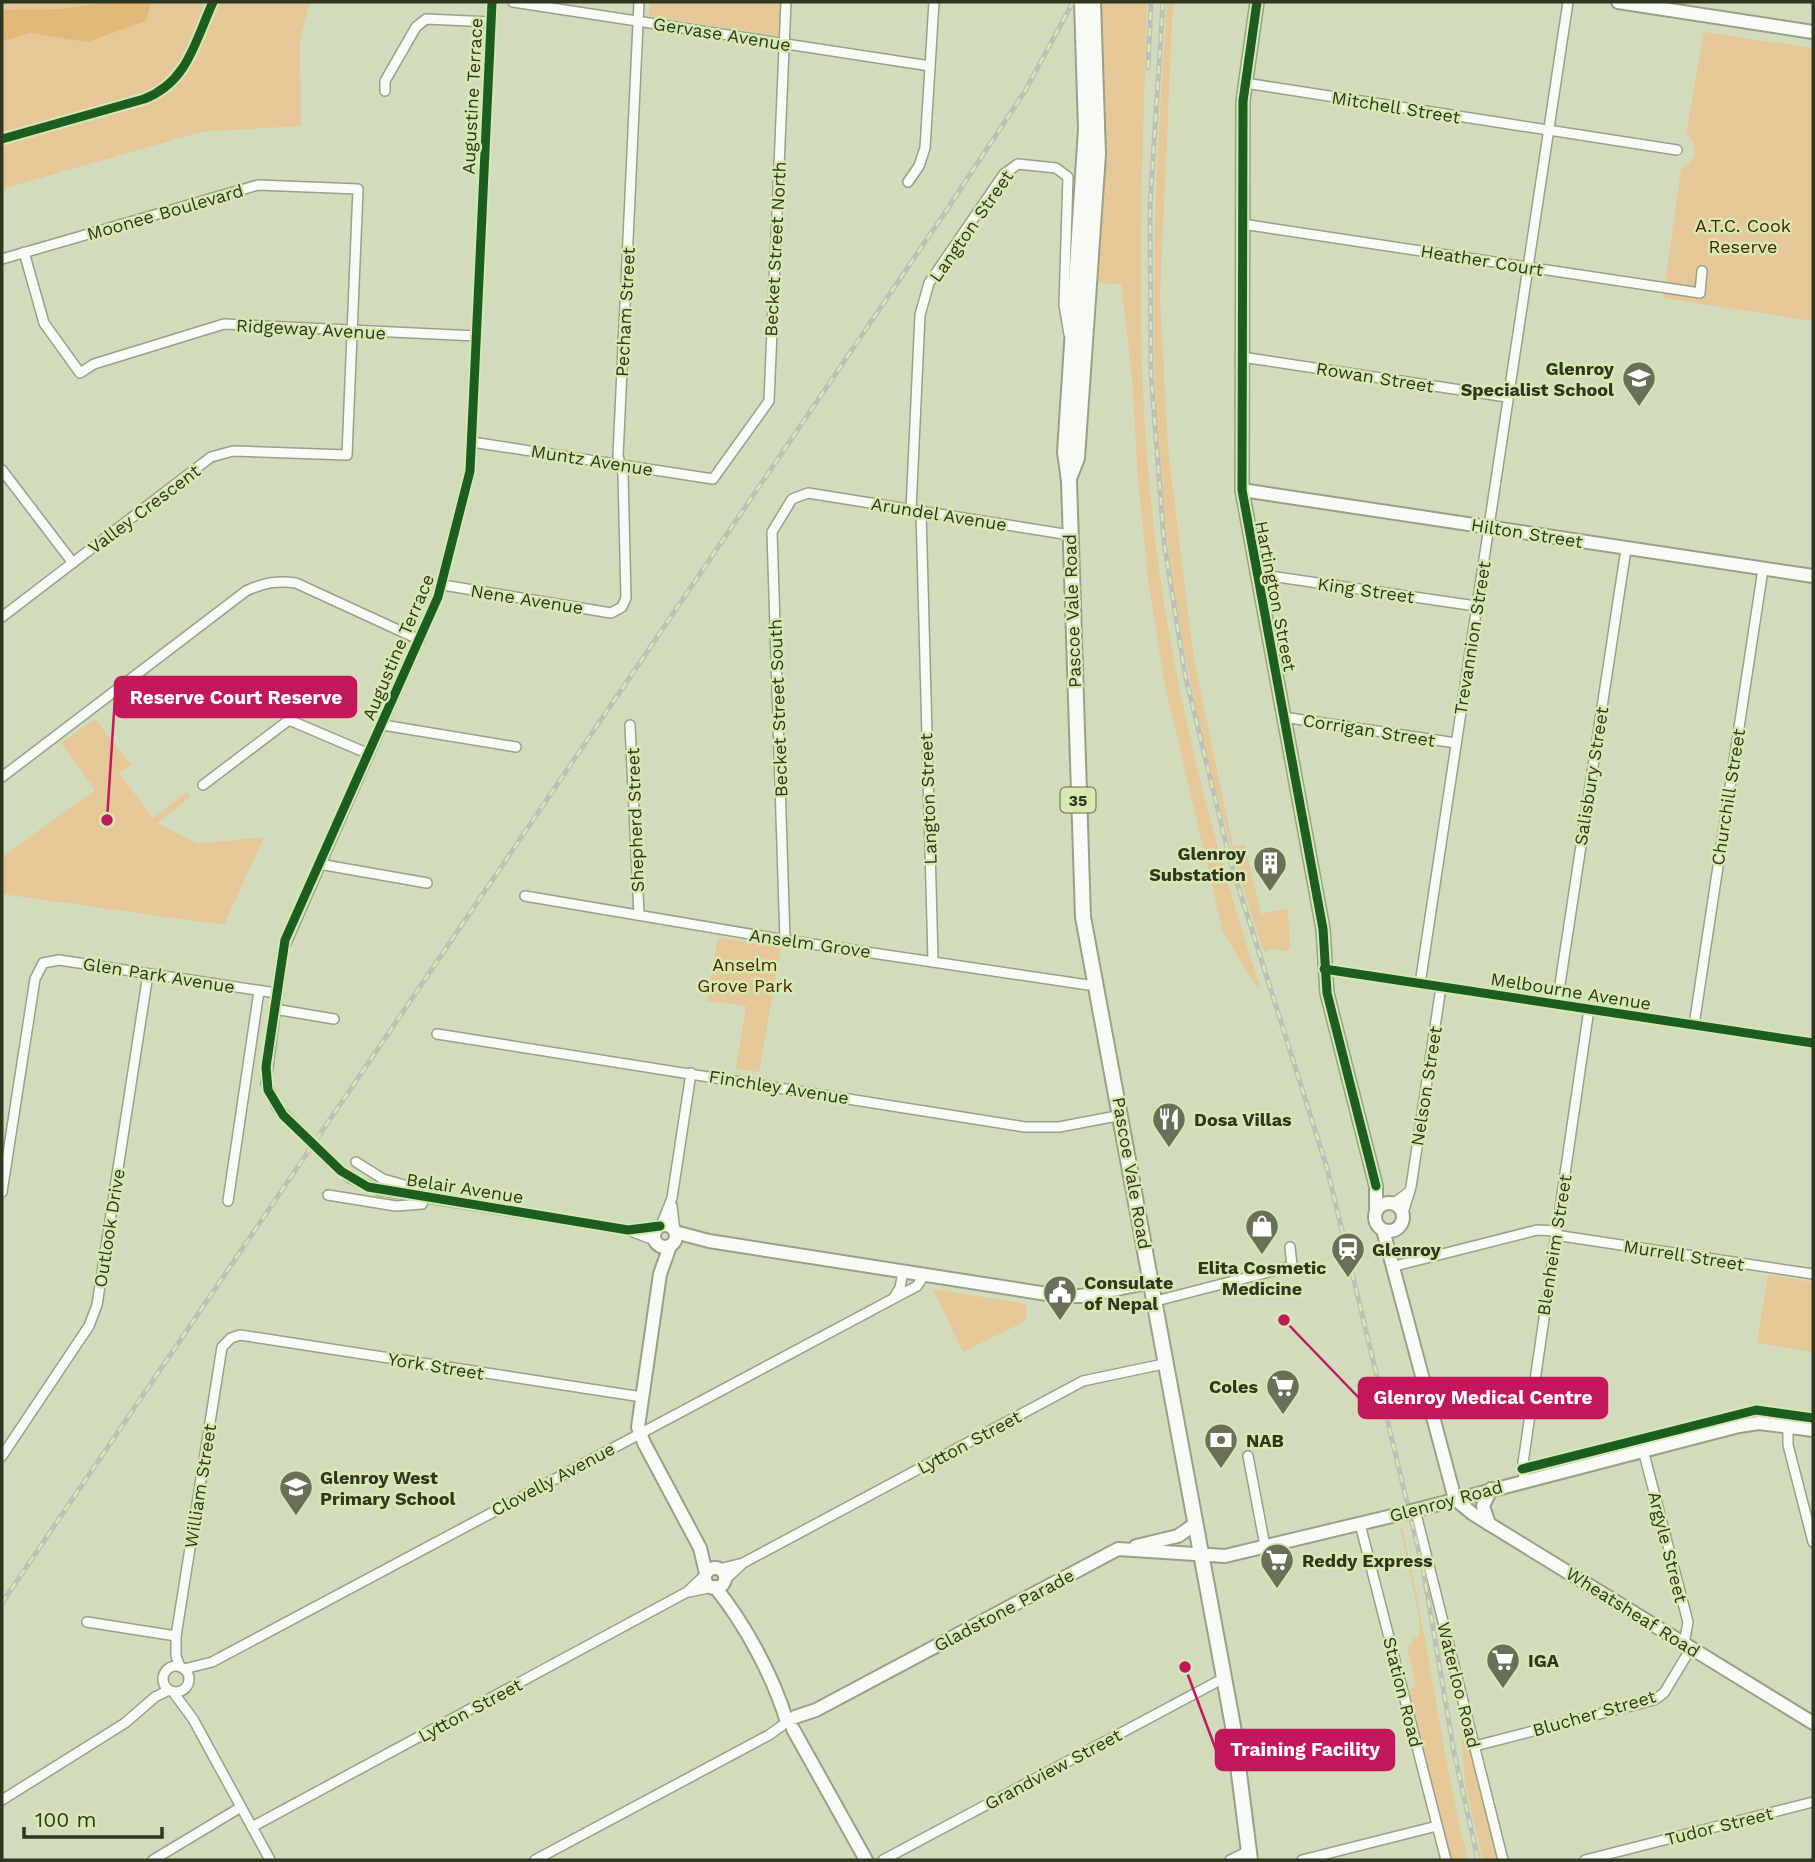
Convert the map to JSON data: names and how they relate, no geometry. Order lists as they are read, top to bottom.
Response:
{
  "streets": {
    "main road": ["Pascoe Vale Road", "35"],
    "street": [
      "Gervase Avenue",
      "Augustine Terrace",
      "Mitchell Street",
      "Moonee Boulevard",
      "Langton Street",
      "Becket Street North",
      "Heather Court",
      "Pecham Street",
      "Ridgeway Avenue",
      "Rowan Street",
      "Muntz Avenue",
      "Valley Crescent",
      "Arundel Avenue",
      "Hilton Street",
      "King Street",
      "Hartington Street",
      "Nene Avenue",
      "Trevannion Street",
      "Becket Street South",
      "Corrigan Street",
      "Salisbury Street",
      "Churchill Street",
      "Shepherd Street",
      "Anselm Grove",
      "Glen Park Avenue",
      "Melbourne Avenue",
      "Nelson Street",
      "Finchley Avenue",
      "Belair Avenue",
      "Outlook Drive",
      "Blenheim Street",
      "Murrell Street",
      "York Street",
      "Lytton Street",
      "Clovelly Avenue",
      "William Street",
      "Glenroy Road",
      "Argyle Street",
      "Gladstone Parade",
      "Wheatsheaf Road",
      "Waterloo Road",
      "Station Road",
      "Blucher Street",
      "Grandview Street",
      "Tudor Street"
    ]
  },
  "crossings": [
    ["Gervase Avenue", "Becket Street North"],
    ["Gervase Avenue", "Pecham Street"],
    ["Augustine Terrace", "Ridgeway Avenue"],
    ["Augustine Terrace", "Muntz Avenue"],
    ["Augustine Terrace", "Nene Avenue"],
    ["Augustine Terrace", "Glen Park Avenue"],
    ["Augustine Terrace", "Belair Avenue"],
    ["Mitchell Street", "Hartington Street"],
    ["Mitchell Street", "Trevannion Street"],
    ["Moonee Boulevard", "Ridgeway Avenue"],
    ["Moonee Boulevard", "Valley Crescent"],
    ["Langton Street", "Arundel Avenue"],
    ["Langton Street", "Pascoe Vale Road"],
    ["Langton Street", "Anselm Grove"],
    ["Becket Street North", "Muntz Avenue"],
    ["Heather Court", "Hartington Street"],
    ["Heather Court", "Trevannion Street"],
    ["Pecham Street", "Muntz Avenue"],
    ["Pecham Street", "Nene Avenue"],
    ["Ridgeway Avenue", "Valley Crescent"],
    ["Rowan Street", "Hartington Street"],
    ["Rowan Street", "Trevannion Street"],
    ["Arundel Avenue", "Pascoe Vale Road"],
    ["Arundel Avenue", "Becket Street South"],
    ["Hilton Street", "Hartington Street"],
    ["Hilton Street", "Trevannion Street"],
    ["Hilton Street", "Salisbury Street"],
    ["Hilton Street", "Churchill Street"],
    ["King Street", "Hartington Street"],
    ["King Street", "Trevannion Street"],
    ["Hartington Street", "Corrigan Street"],
    ["Hartington Street", "Melbourne Avenue"],
    ["Hartington Street", "Nelson Street"],
    ["Pascoe Vale Road", "Anselm Grove"],
    ["Pascoe Vale Road", "Finchley Avenue"],
    ["Pascoe Vale Road", "Lytton Street"],
    ["Pascoe Vale Road", "Glenroy Road"],
    ["Pascoe Vale Road", "Gladstone Parade"],
    ["Pascoe Vale Road", "Grandview Street"],
    ["Trevannion Street", "Corrigan Street"],
    ["Trevannion Street", "Melbourne Avenue"],
    ["Becket Street South", "Anselm Grove"],
    ["Salisbury Street", "Melbourne Avenue"],
    ["Churchill Street", "Melbourne Avenue"],
    ["Shepherd Street", "Anselm Grove"],
    ["Glen Park Avenue", "Outlook Drive"],
    ["Melbourne Avenue", "Nelson Street"],
    ["Melbourne Avenue", "Blenheim Street"],
    ["Blenheim Street", "Murrell Street"],
    ["Blenheim Street", "Glenroy Road"],
    ["York Street", "William Street"],
    ["Clovelly Avenue", "William Street"],
    ["Glenroy Road", "Argyle Street"],
    ["Glenroy Road", "Wheatsheaf Road"],
    ["Glenroy Road", "Waterloo Road"],
    ["Glenroy Road", "Station Road"],
    ["Argyle Street", "Wheatsheaf Road"],
    ["Argyle Street", "Blucher Street"],
    ["Wheatsheaf Road", "Blucher Street"],
    ["Waterloo Road", "Blucher Street"]
  ],
  "parks": ["A.T.C. Cook Reserve", "Anselm Grove Park"],
  "places": {
    "school or university": ["Glenroy Specialist School", "Glenroy West Primary School"],
    "other": ["Reserve Court Reserve", "Glenroy Medical Centre", "Training Facility"],
    "building": ["Glenroy Substation"],
    "restaurant": ["Dosa Villas"],
    "shop": ["Elita Cosmetic Medicine"],
    "station": ["Glenroy"],
    "public building": ["Consulate of Nepal"],
    "supermarket": ["Coles", "Reddy Express", "IGA"],
    "bank": ["NAB"]
  },
  "scale_bar": "100 m"
}
